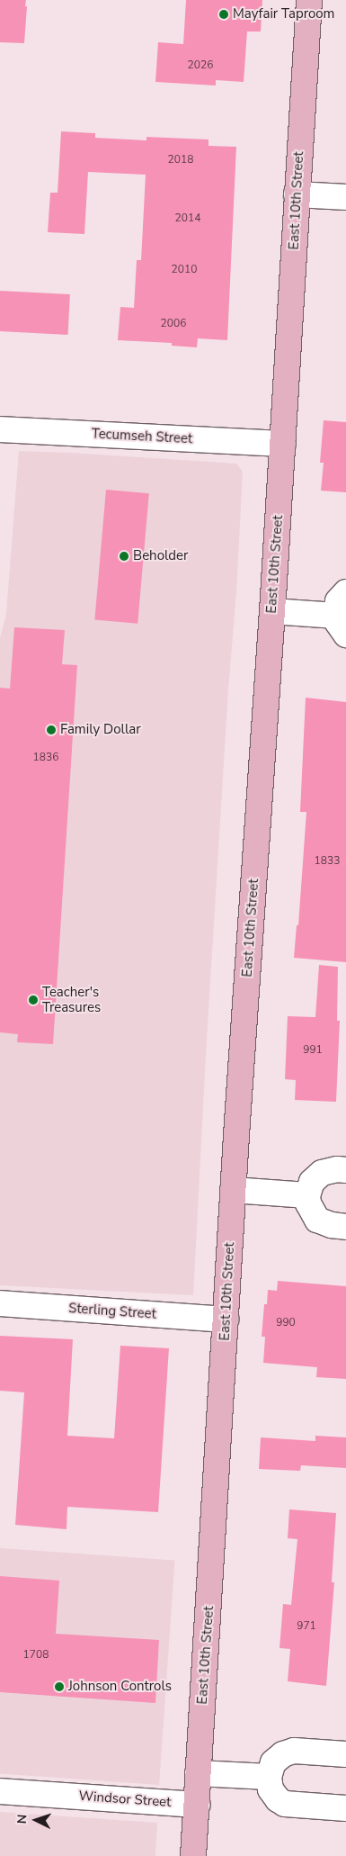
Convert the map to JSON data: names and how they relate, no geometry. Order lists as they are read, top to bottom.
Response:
{
  "streets": {
    "main road": ["East 10th Street"],
    "street": ["Tecumseh Street", "Sterling Street", "Windsor Street"]
  },
  "crossings": [
    ["East 10th Street", "Tecumseh Street"],
    ["East 10th Street", "Sterling Street"],
    ["East 10th Street", "Windsor Street"]
  ],
  "places": [
    "Mayfair Taproom",
    "Beholder",
    "Family Dollar",
    "Teacher's Treasures",
    "Johnson Controls"
  ],
  "house_numbers": [
    "2026",
    "2018",
    "2014",
    "2010",
    "2006",
    "1836",
    "1833",
    "991",
    "990",
    "971",
    "1708"
  ],
  "north": "left"
}
